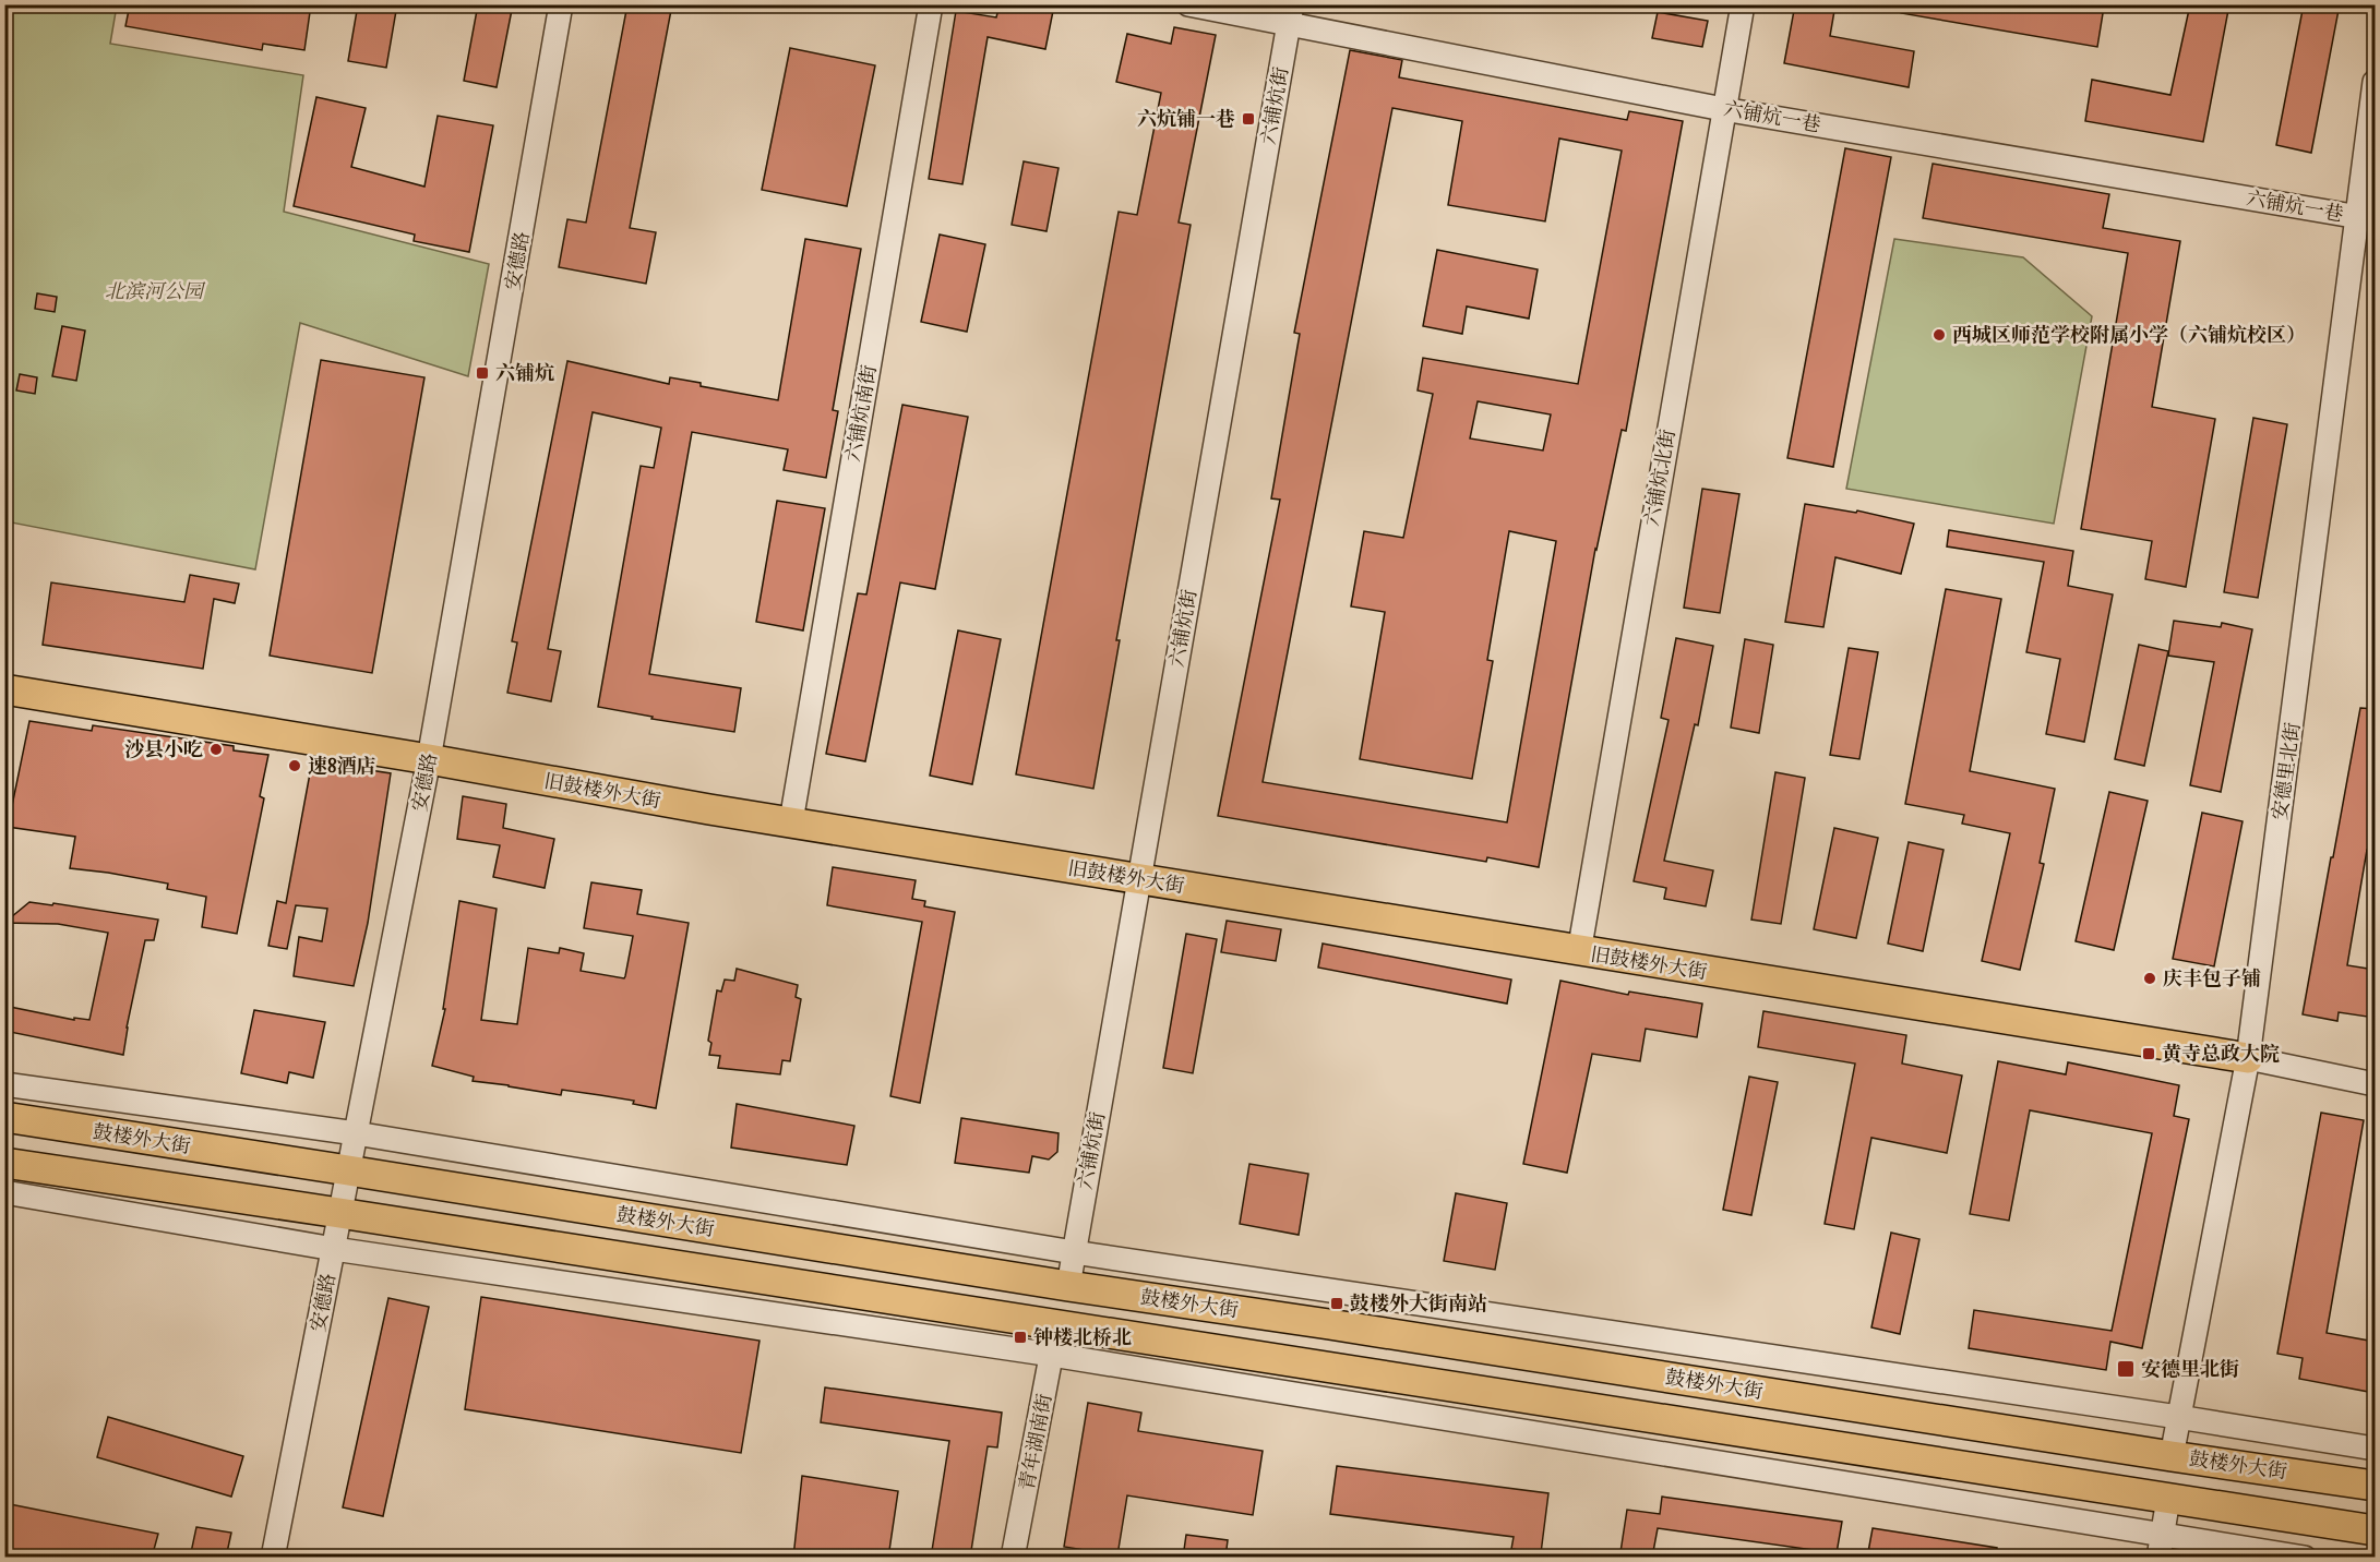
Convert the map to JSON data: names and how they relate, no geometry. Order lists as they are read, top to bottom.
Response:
{
  "streets": {
    "main road": ["旧鼓楼外大街", "鼓楼外大街"],
    "street": [
      "六铺炕街",
      "六铺炕一巷",
      "安德路",
      "六铺炕南街",
      "六铺炕北街",
      "安德里北街",
      "青年湖南街"
    ]
  },
  "crossings": [
    ["六铺炕街", "六铺炕一巷"],
    ["六铺炕街", "旧鼓楼外大街"],
    ["六铺炕街", "鼓楼外大街"],
    ["六铺炕一巷", "六铺炕北街"],
    ["六铺炕一巷", "安德里北街"],
    ["安德路", "旧鼓楼外大街"],
    ["安德路", "鼓楼外大街"],
    ["六铺炕南街", "旧鼓楼外大街"],
    ["六铺炕北街", "旧鼓楼外大街"],
    ["安德里北街", "旧鼓楼外大街"],
    ["安德里北街", "鼓楼外大街"]
  ],
  "parks": ["北滨河公园"],
  "places": {
    "transit": [
      "六炕铺一巷",
      "六铺炕",
      "黄寺总政大院",
      "鼓楼外大街南站",
      "钟楼北桥北",
      "安德里北街"
    ],
    "other": [
      "西城区师范学校附属小学（六铺炕校区）",
      "沙县小吃",
      "速8酒店",
      "庆丰包子铺"
    ]
  }
}
